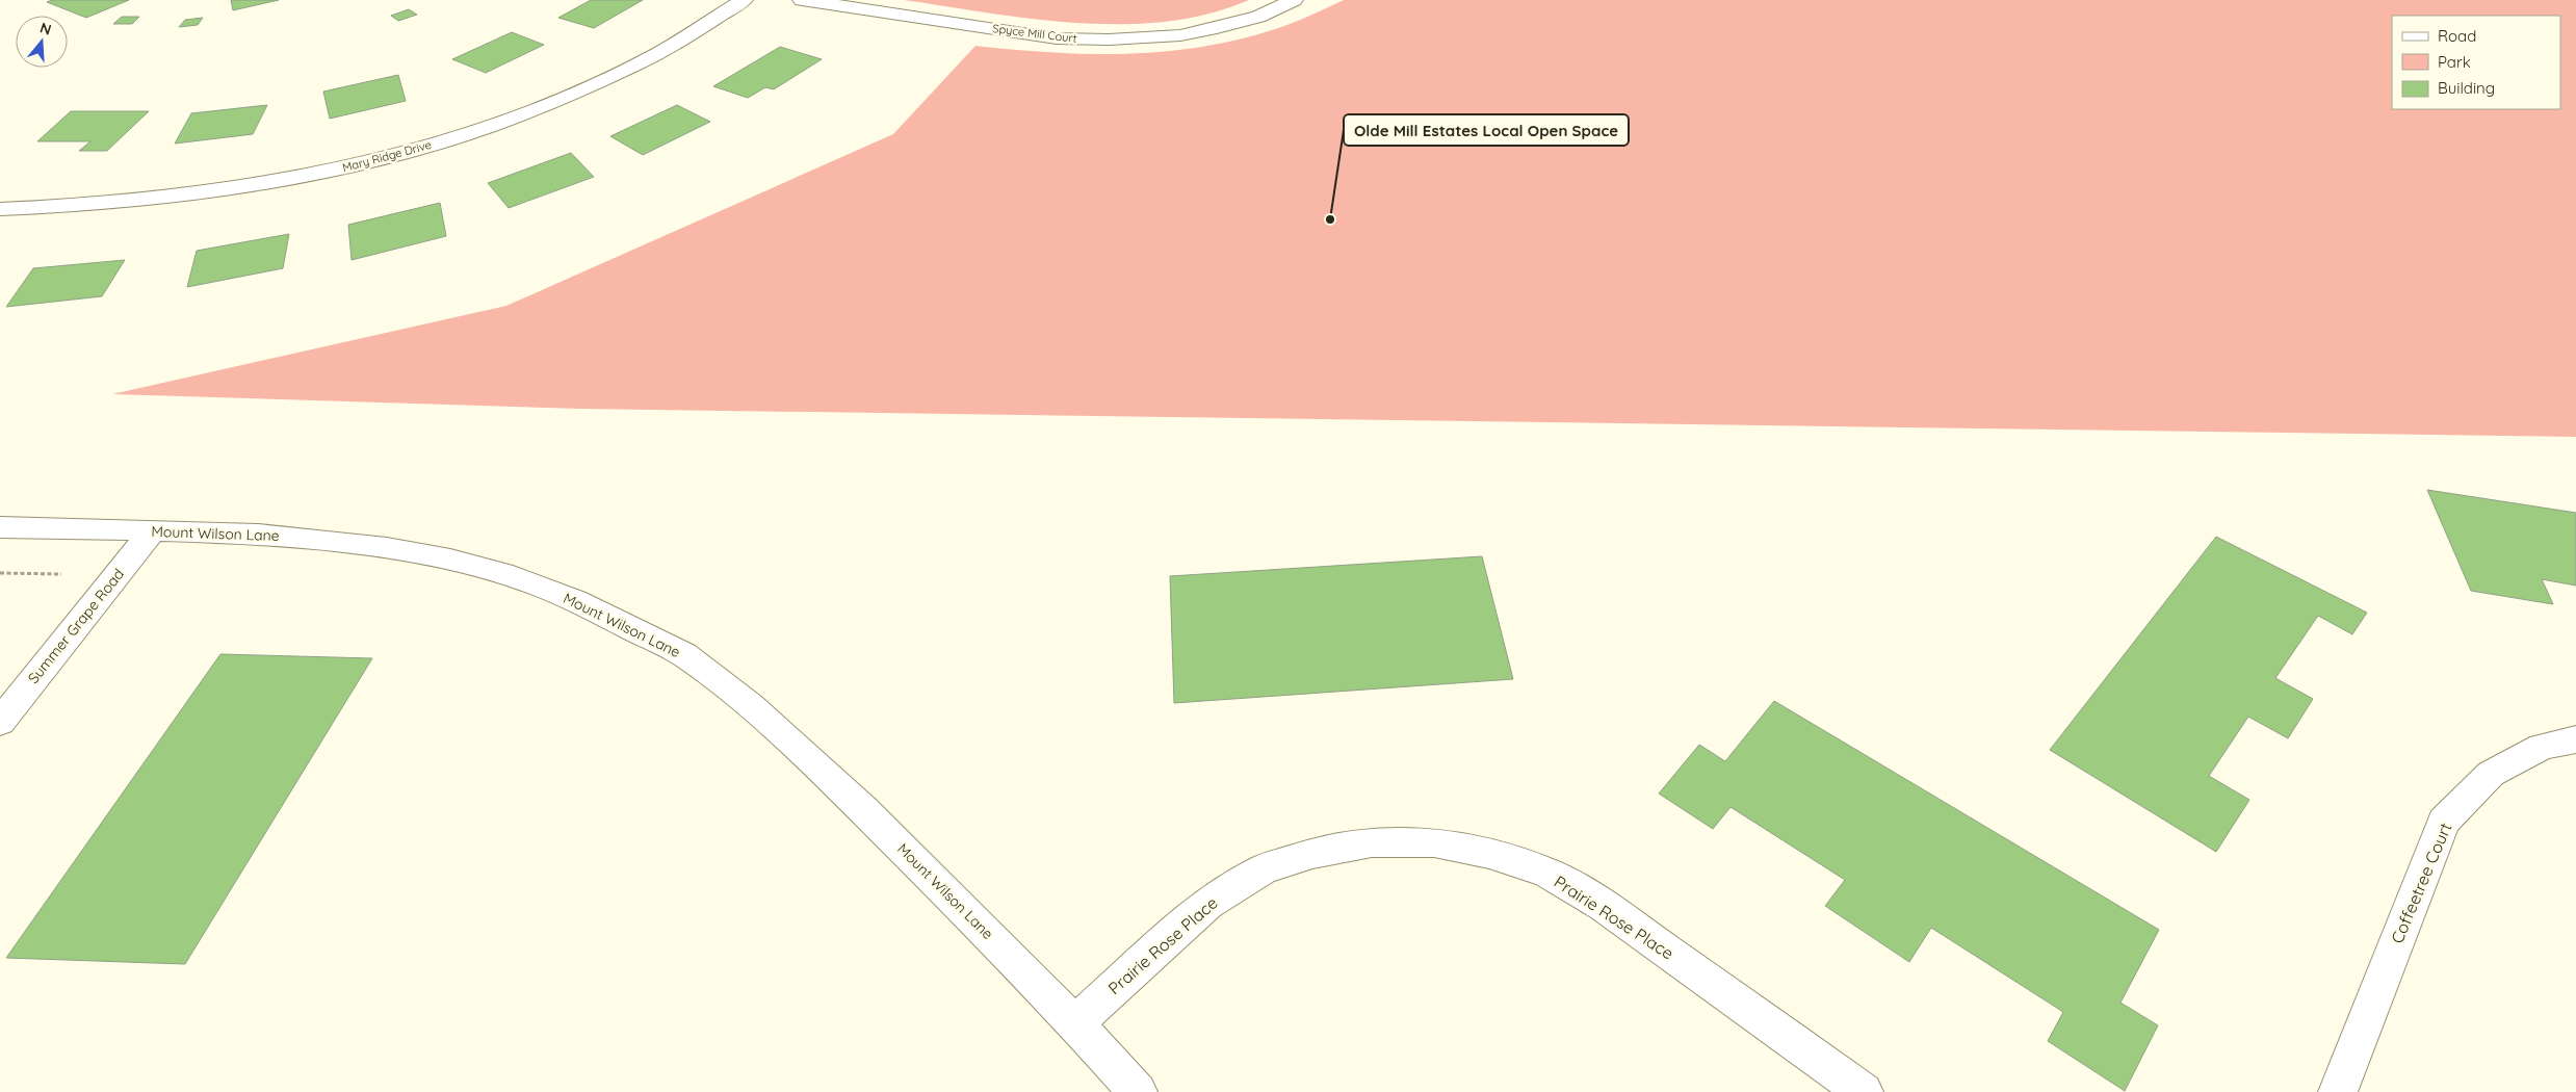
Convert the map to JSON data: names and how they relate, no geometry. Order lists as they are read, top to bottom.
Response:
{
  "streets": {
    "street": [
      "Spyce Mill Court",
      "Mary Ridge Drive",
      "Mount Wilson Lane",
      "Summer Grape Road",
      "Coffeetree Court",
      "Prairie Rose Place"
    ]
  },
  "crossings": [
    ["Mount Wilson Lane", "Summer Grape Road"],
    ["Mount Wilson Lane", "Prairie Rose Place"]
  ],
  "places": ["Olde Mill Estates Local Open Space"],
  "legend": ["Road", "Park", "Building"],
  "north": "top"
}
